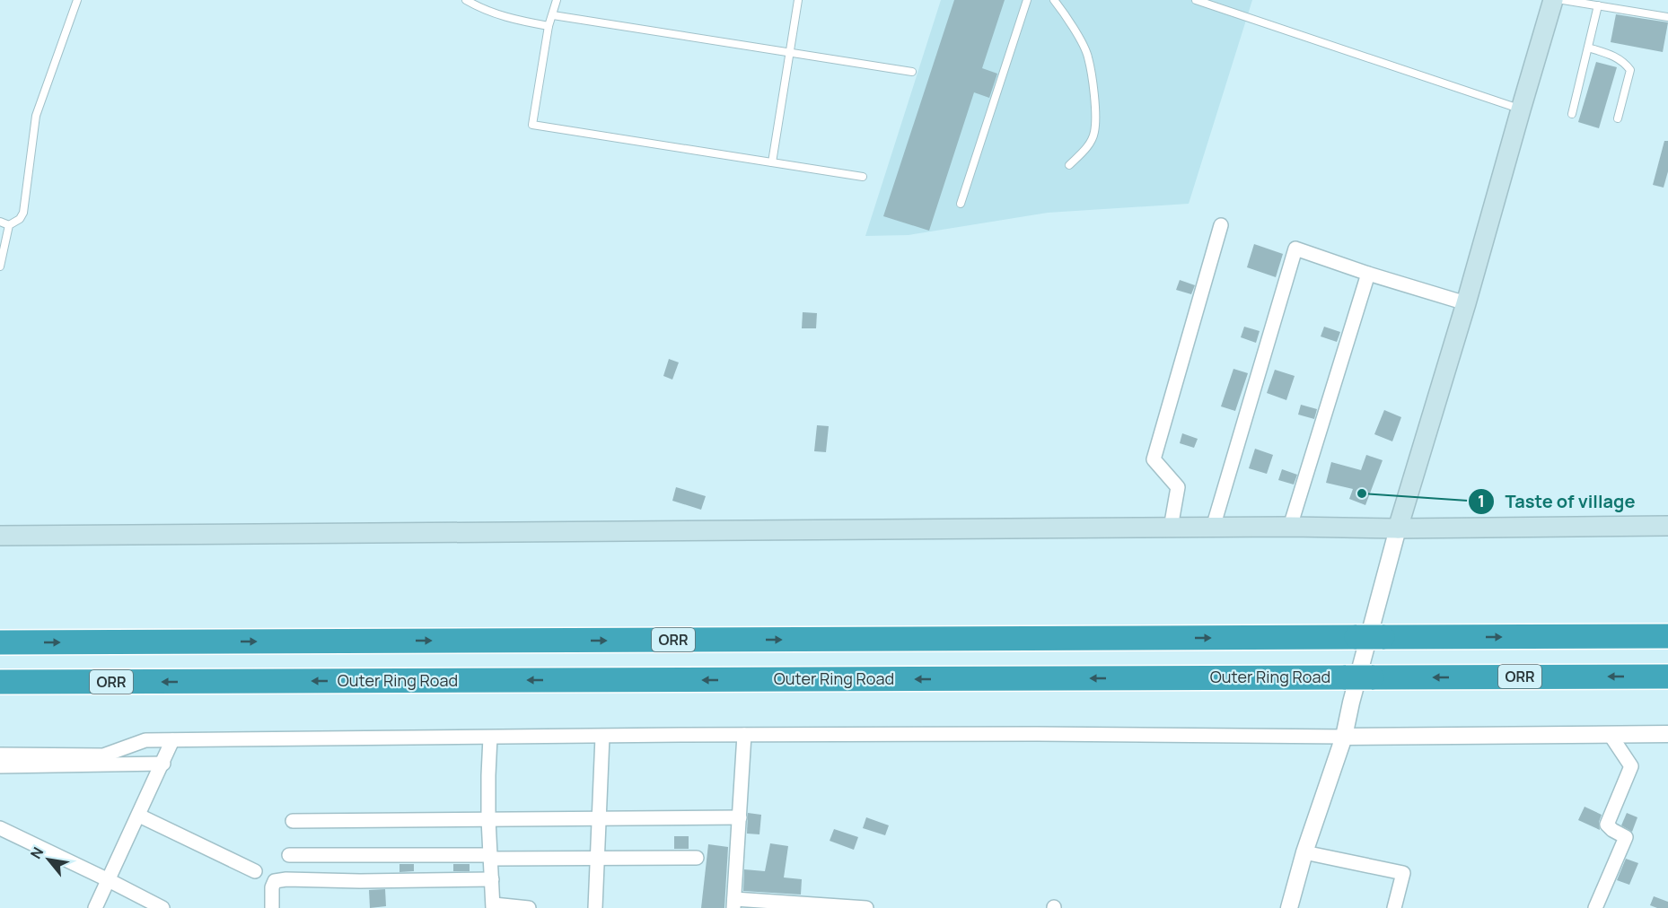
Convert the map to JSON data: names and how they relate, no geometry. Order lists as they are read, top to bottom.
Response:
{
  "streets": {
    "highway": ["ORR", "Outer Ring Road"]
  },
  "places": ["Taste of village"],
  "north": "top left"
}
